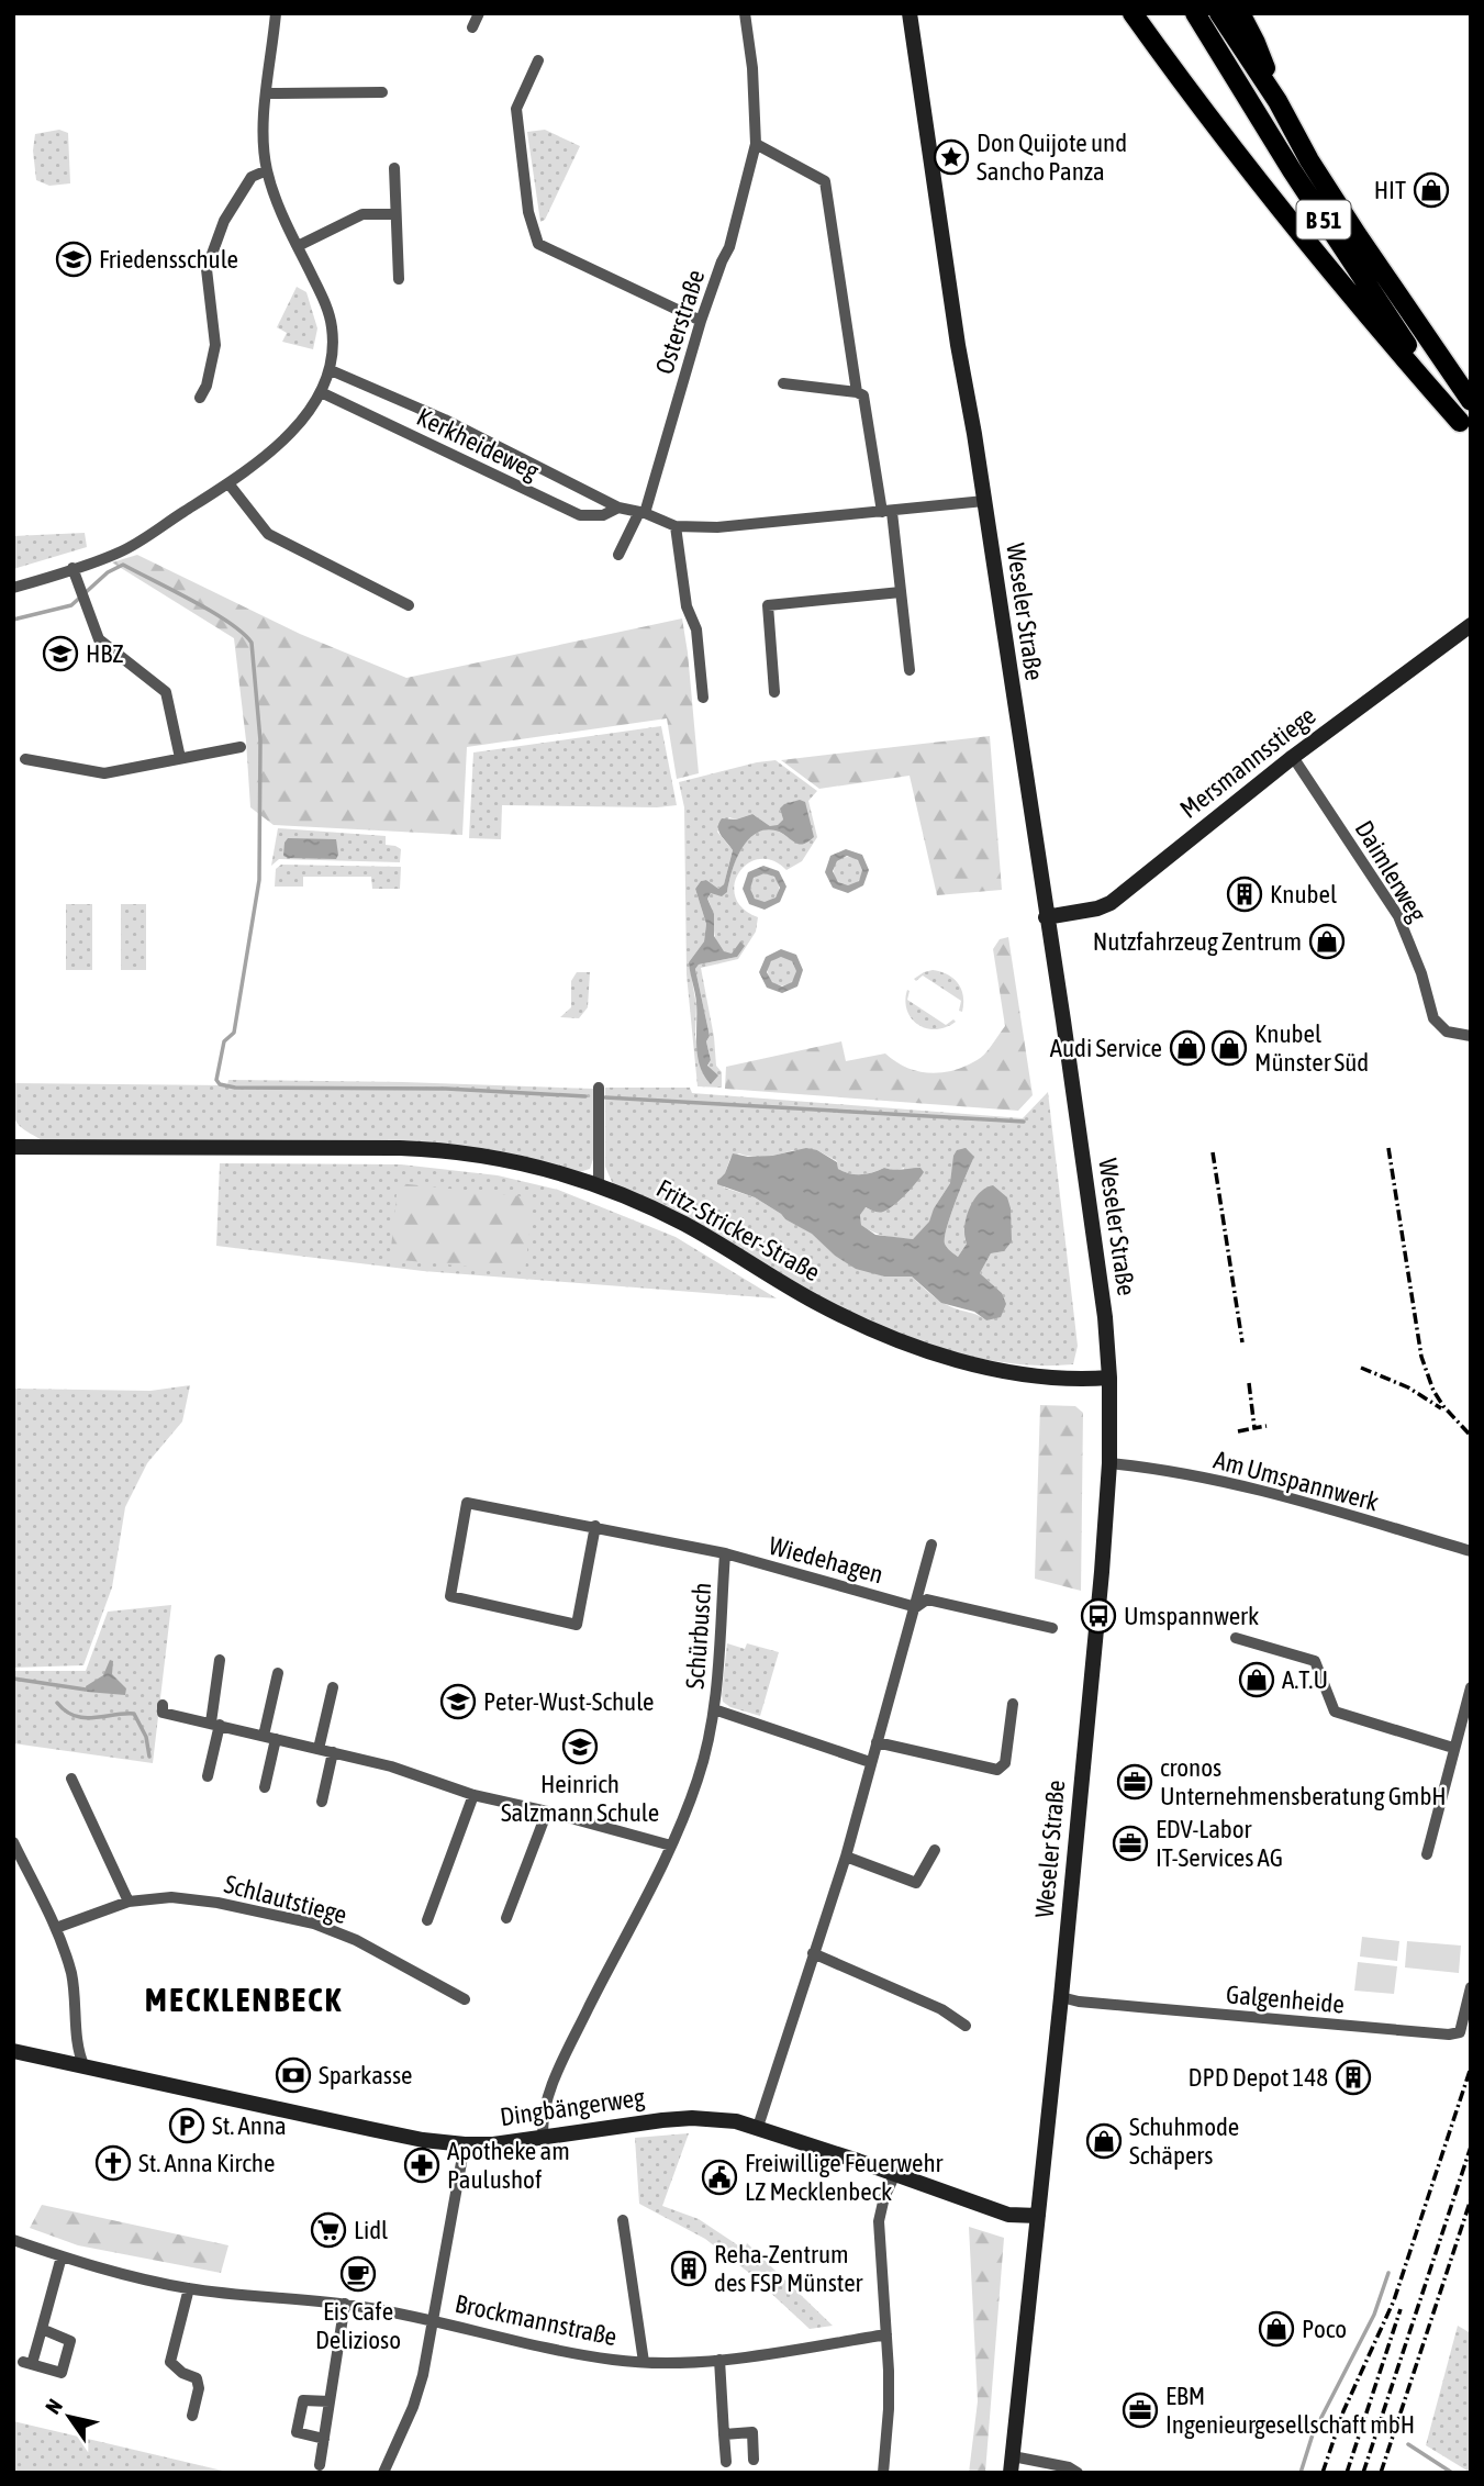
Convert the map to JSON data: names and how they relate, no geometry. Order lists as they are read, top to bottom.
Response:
{
  "streets": {
    "highway": ["B 51"],
    "main road": [
      "Weseler Straße",
      "Mersmannsstiege",
      "Fritz-Stricker-Straße",
      "Dingbängerweg"
    ],
    "street": [
      "Osterstraße",
      "Kerkheideweg",
      "Daimlerweg",
      "Am Umspannwerk",
      "Wiedehagen",
      "Schürbusch",
      "Schlautstiege",
      "Galgenheide",
      "Brockmannstraße"
    ]
  },
  "crossings": [
    ["Osterstraße", "Kerkheideweg"],
    ["Kerkheideweg", "Weseler Straße"],
    ["Weseler Straße", "Mersmannsstiege"],
    ["Weseler Straße", "Fritz-Stricker-Straße"],
    ["Weseler Straße", "Am Umspannwerk"],
    ["Weseler Straße", "Galgenheide"],
    ["Weseler Straße", "Dingbängerweg"],
    ["Mersmannsstiege", "Daimlerweg"],
    ["Wiedehagen", "Schürbusch"],
    ["Schürbusch", "Dingbängerweg"]
  ],
  "districts": ["MECKLENBECK"],
  "places": {
    "place": ["Don Quijote und Sancho Panza"],
    "shop": [
      "HIT",
      "Nutzfahrzeug Zentrum",
      "Audi Service",
      "Knubel Münster Süd",
      "A.T.U",
      "Schuhmode Schäpers",
      "Poco"
    ],
    "school or university": [
      "Friedensschule",
      "HBZ",
      "Peter-Wust-Schule",
      "Heinrich Salzmann Schule"
    ],
    "building": ["Knubel", "DPD Depot 148", "Reha-Zentrum des FSP Münster"],
    "bus stop": ["Umspannwerk"],
    "office": ["cronos Unternehmensberatung GmbH", "EDV-Labor IT-Services AG", "EBM Ingenieurgesellschaft mbH"],
    "bank": ["Sparkasse"],
    "parking": ["St. Anna"],
    "church": ["St. Anna Kirche"],
    "pharmacy": ["Apotheke am Paulushof"],
    "public building": ["Freiwillige Feuerwehr LZ Mecklenbeck"],
    "supermarket": ["Lidl"],
    "cafe": ["Eis Cafe Delizioso"]
  },
  "north": "top left"
}
